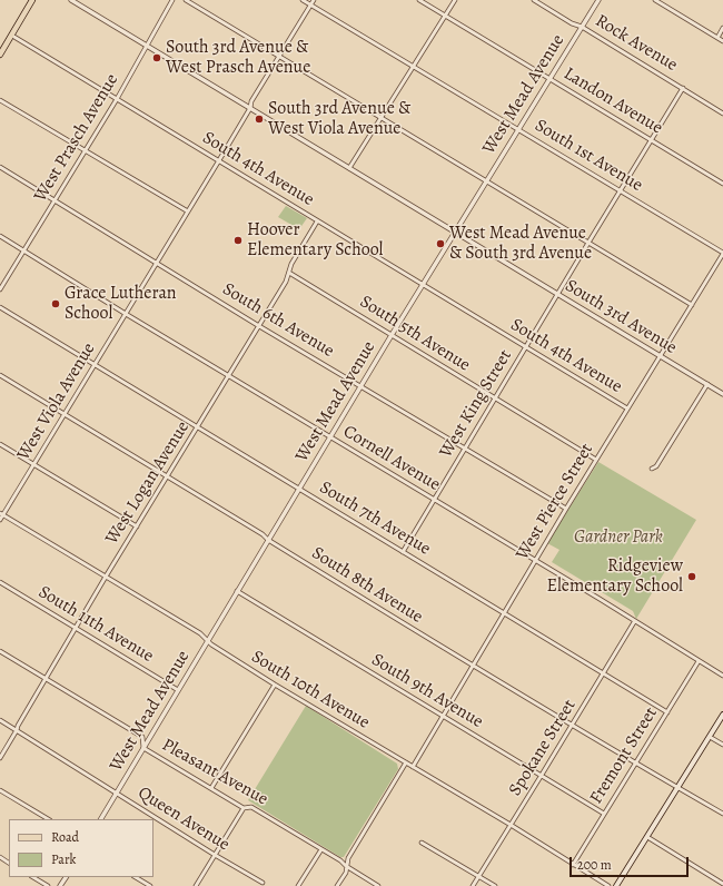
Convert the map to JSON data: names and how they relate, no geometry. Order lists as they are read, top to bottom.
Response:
{
  "streets": {
    "street": [
      "Rock Avenue",
      "West Mead Avenue",
      "Landon Avenue",
      "West Prasch Avenue",
      "South 1st Avenue",
      "South 4th Avenue",
      "South 3rd Avenue",
      "South 6th Avenue",
      "South 5th Avenue",
      "West Viola Avenue",
      "West King Street",
      "Cornell Avenue",
      "West Logan Avenue",
      "West Pierce Street",
      "South 7th Avenue",
      "South 8th Avenue",
      "South 11th Avenue",
      "South 10th Avenue",
      "South 9th Avenue",
      "Spokane Street",
      "Fremont Street",
      "Pleasant Avenue",
      "Queen Avenue"
    ]
  },
  "crossings": [
    ["Rock Avenue", "West Mead Avenue"],
    ["Rock Avenue", "West King Street"],
    ["West Mead Avenue", "Landon Avenue"],
    ["West Mead Avenue", "South 1st Avenue"],
    ["West Mead Avenue", "South 4th Avenue"],
    ["West Mead Avenue", "South 3rd Avenue"],
    ["West Mead Avenue", "South 6th Avenue"],
    ["West Mead Avenue", "South 5th Avenue"],
    ["West Mead Avenue", "Cornell Avenue"],
    ["West Mead Avenue", "South 7th Avenue"],
    ["West Mead Avenue", "South 8th Avenue"],
    ["West Mead Avenue", "South 11th Avenue"],
    ["West Mead Avenue", "South 10th Avenue"],
    ["West Mead Avenue", "South 9th Avenue"],
    ["West Mead Avenue", "Pleasant Avenue"],
    ["West Mead Avenue", "Queen Avenue"],
    ["Landon Avenue", "West King Street"],
    ["West Prasch Avenue", "South 4th Avenue"],
    ["West Prasch Avenue", "South 3rd Avenue"],
    ["West Prasch Avenue", "South 6th Avenue"],
    ["West Prasch Avenue", "Cornell Avenue"],
    ["South 1st Avenue", "West Viola Avenue"],
    ["South 1st Avenue", "West King Street"],
    ["South 1st Avenue", "West Pierce Street"],
    ["South 4th Avenue", "West Viola Avenue"],
    ["South 4th Avenue", "West King Street"],
    ["South 4th Avenue", "West Logan Avenue"],
    ["South 4th Avenue", "West Pierce Street"],
    ["South 3rd Avenue", "West Viola Avenue"],
    ["South 3rd Avenue", "West King Street"],
    ["South 3rd Avenue", "West Pierce Street"],
    ["South 6th Avenue", "West Viola Avenue"],
    ["South 6th Avenue", "West King Street"],
    ["South 6th Avenue", "West Logan Avenue"],
    ["South 6th Avenue", "West Pierce Street"],
    ["South 5th Avenue", "West King Street"],
    ["South 5th Avenue", "West Logan Avenue"],
    ["South 5th Avenue", "West Pierce Street"],
    ["West Viola Avenue", "Cornell Avenue"],
    ["West Viola Avenue", "South 7th Avenue"],
    ["West Viola Avenue", "South 8th Avenue"],
    ["West Viola Avenue", "South 10th Avenue"],
    ["West King Street", "Cornell Avenue"],
    ["West King Street", "South 7th Avenue"],
    ["Cornell Avenue", "West Logan Avenue"],
    ["Cornell Avenue", "West Pierce Street"],
    ["Cornell Avenue", "Spokane Street"],
    ["Cornell Avenue", "Fremont Street"],
    ["West Logan Avenue", "South 7th Avenue"],
    ["West Logan Avenue", "South 8th Avenue"],
    ["West Logan Avenue", "South 11th Avenue"],
    ["West Logan Avenue", "South 10th Avenue"],
    ["West Logan Avenue", "Pleasant Avenue"],
    ["West Logan Avenue", "Queen Avenue"],
    ["West Pierce Street", "South 7th Avenue"],
    ["West Pierce Street", "South 8th Avenue"],
    ["West Pierce Street", "South 10th Avenue"],
    ["West Pierce Street", "South 9th Avenue"],
    ["South 7th Avenue", "Spokane Street"],
    ["South 7th Avenue", "Fremont Street"],
    ["South 8th Avenue", "Spokane Street"],
    ["South 8th Avenue", "Fremont Street"],
    ["South 10th Avenue", "Spokane Street"],
    ["South 10th Avenue", "Fremont Street"],
    ["South 9th Avenue", "Spokane Street"],
    ["South 9th Avenue", "Fremont Street"]
  ],
  "parks": ["Gardner Park"],
  "places": [
    "South 3rd Avenue & West Prasch Avenue",
    "South 3rd Avenue & West Viola Avenue",
    "Hoover Elementary School",
    "West Mead Avenue & South 3rd Avenue",
    "Grace Lutheran School",
    "Ridgeview Elementary School"
  ],
  "legend": ["Road", "Park"],
  "scale_bar": "200 m"
}
